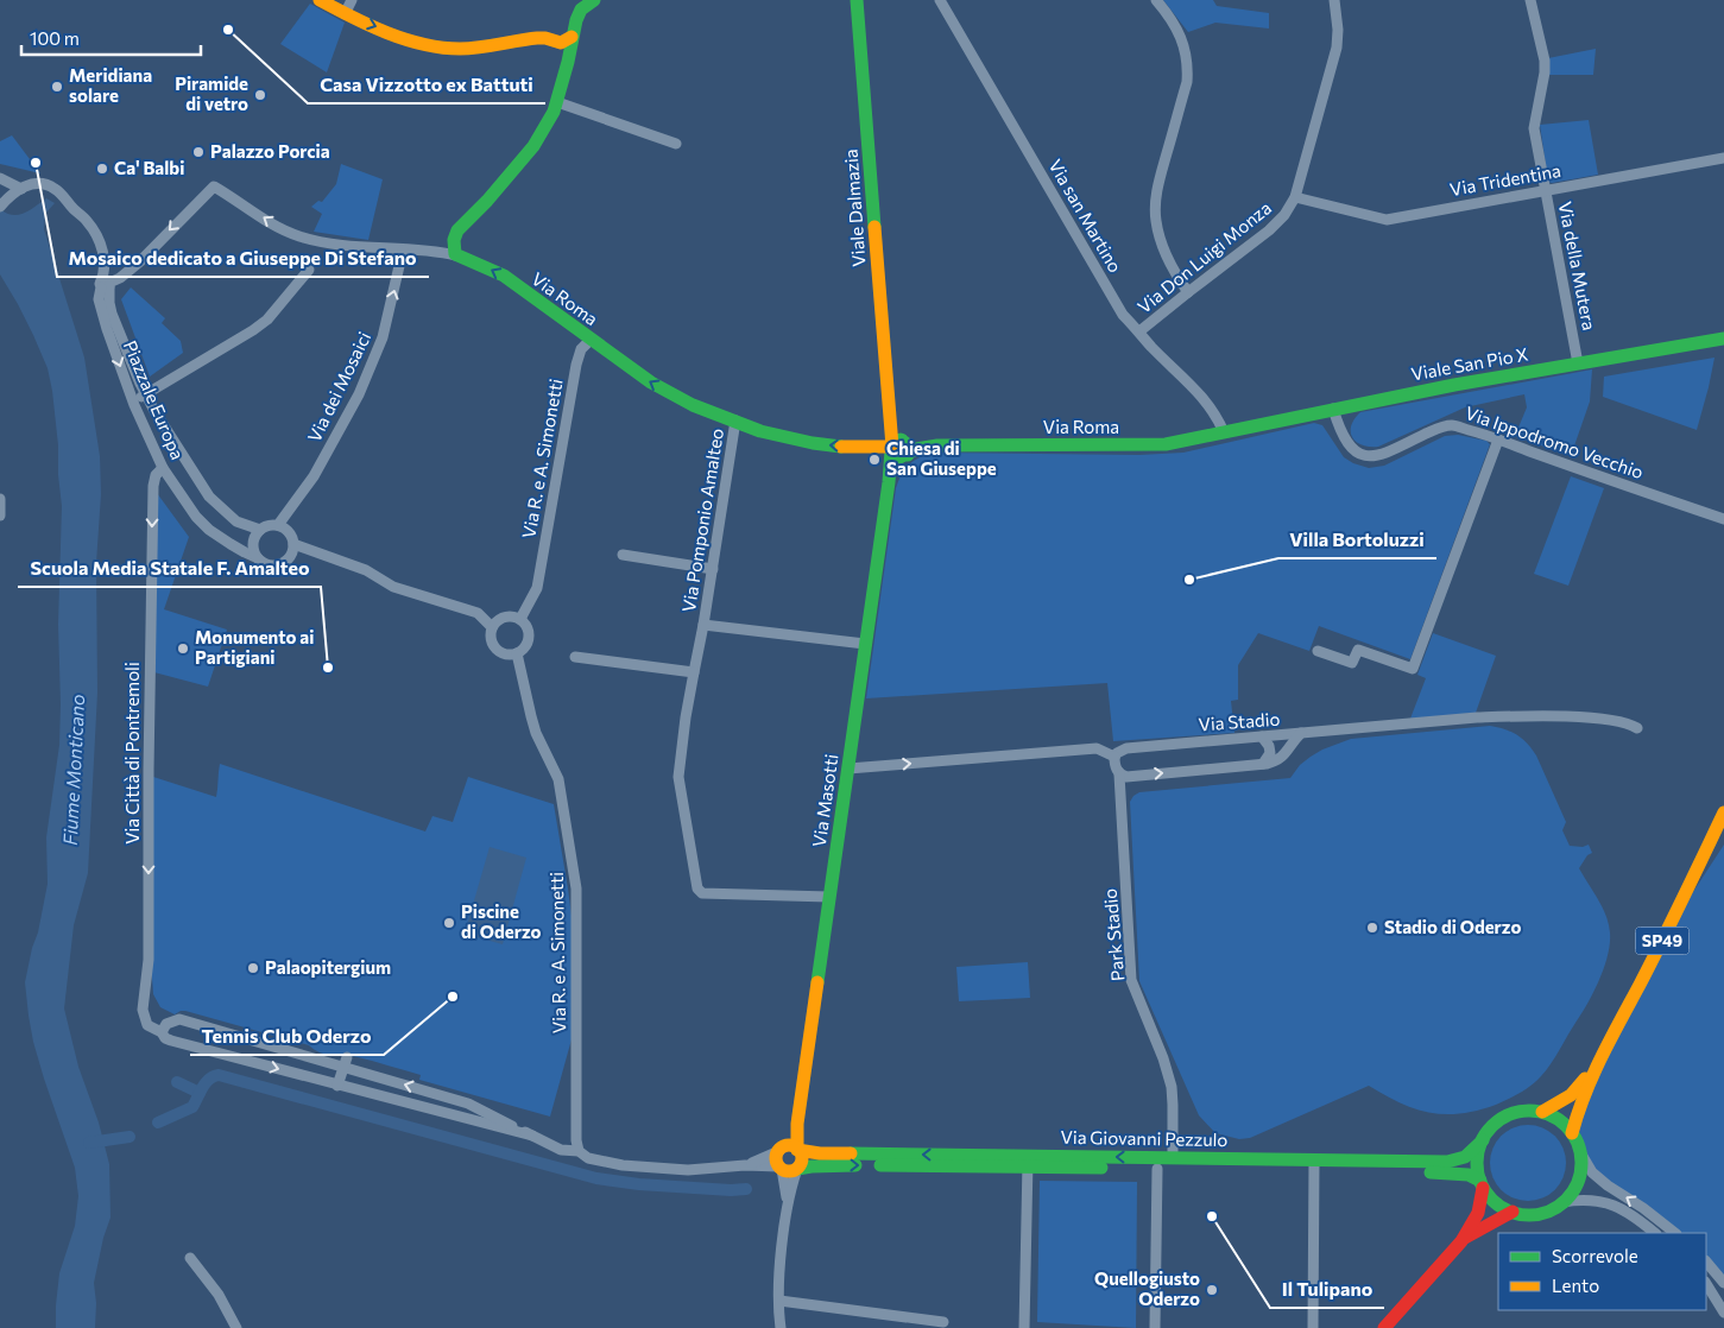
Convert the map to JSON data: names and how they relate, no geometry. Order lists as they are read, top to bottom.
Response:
{
  "streets": {
    "street": [
      "Via Tridentina",
      "Viale Dalmazia",
      "Via san Martino",
      "Via Don Luigi Monza",
      "Via della Mutera",
      "Via Roma",
      "Viale San Pio X",
      "Via dei Mosaici",
      "Piazzale Europa",
      "Via Ippodromo Vecchio",
      "Via R. e A. Simonetti",
      "Via Pomponio Amalteo",
      "Via Stadio",
      "Via Città di Pontremoli",
      "Via Masotti",
      "Park Stadio",
      "SP49",
      "Via Giovanni Pezzulo"
    ]
  },
  "crossings": [
    ["Via Tridentina", "Via Don Luigi Monza"],
    ["Via Tridentina", "Via della Mutera"],
    ["Viale Dalmazia", "Via Roma"],
    ["Viale Dalmazia", "Via Masotti"],
    ["Via san Martino", "Via Don Luigi Monza"],
    ["Via san Martino", "Via Roma"],
    ["Via san Martino", "Viale San Pio X"],
    ["Via della Mutera", "Viale San Pio X"],
    ["Via Roma", "Viale San Pio X"],
    ["Via Roma", "Via dei Mosaici"],
    ["Via Roma", "Piazzale Europa"],
    ["Via Roma", "Via R. e A. Simonetti"],
    ["Via Roma", "Via Pomponio Amalteo"],
    ["Via Roma", "Via Masotti"],
    ["Viale San Pio X", "Via Ippodromo Vecchio"],
    ["Via dei Mosaici", "Piazzale Europa"],
    ["Piazzale Europa", "Via Città di Pontremoli"],
    ["Via R. e A. Simonetti", "Via Città di Pontremoli"],
    ["Via Pomponio Amalteo", "Via Masotti"],
    ["Via Stadio", "Park Stadio"],
    ["Via Città di Pontremoli", "Via Masotti"],
    ["Via Città di Pontremoli", "Via Giovanni Pezzulo"],
    ["Via Masotti", "Via Giovanni Pezzulo"],
    ["Park Stadio", "Via Giovanni Pezzulo"],
    ["SP49", "Via Giovanni Pezzulo"]
  ],
  "one_way": ["Via Roma", "Via dei Mosaici"],
  "water": ["Fiume Monticano"],
  "places": [
    "Casa Vizzotto ex Battuti",
    "Meridiana solare",
    "Piramide di vetro",
    "Palazzo Porcia",
    "Mosaico dedicato a Giuseppe Di Stefano",
    "Ca' Balbi",
    "Chiesa di San Giuseppe",
    "Villa Bortoluzzi",
    "Monumento ai Partigiani",
    "Scuola Media Statale F. Amalteo",
    "Piscine di Oderzo",
    "Stadio di Oderzo",
    "Palaopitergium",
    "Tennis Club Oderzo",
    "Il Tulipano",
    "Quellogiusto Oderzo"
  ],
  "legend": ["Scorrevole", "Lento"],
  "scale_bar": "100 m"
}
